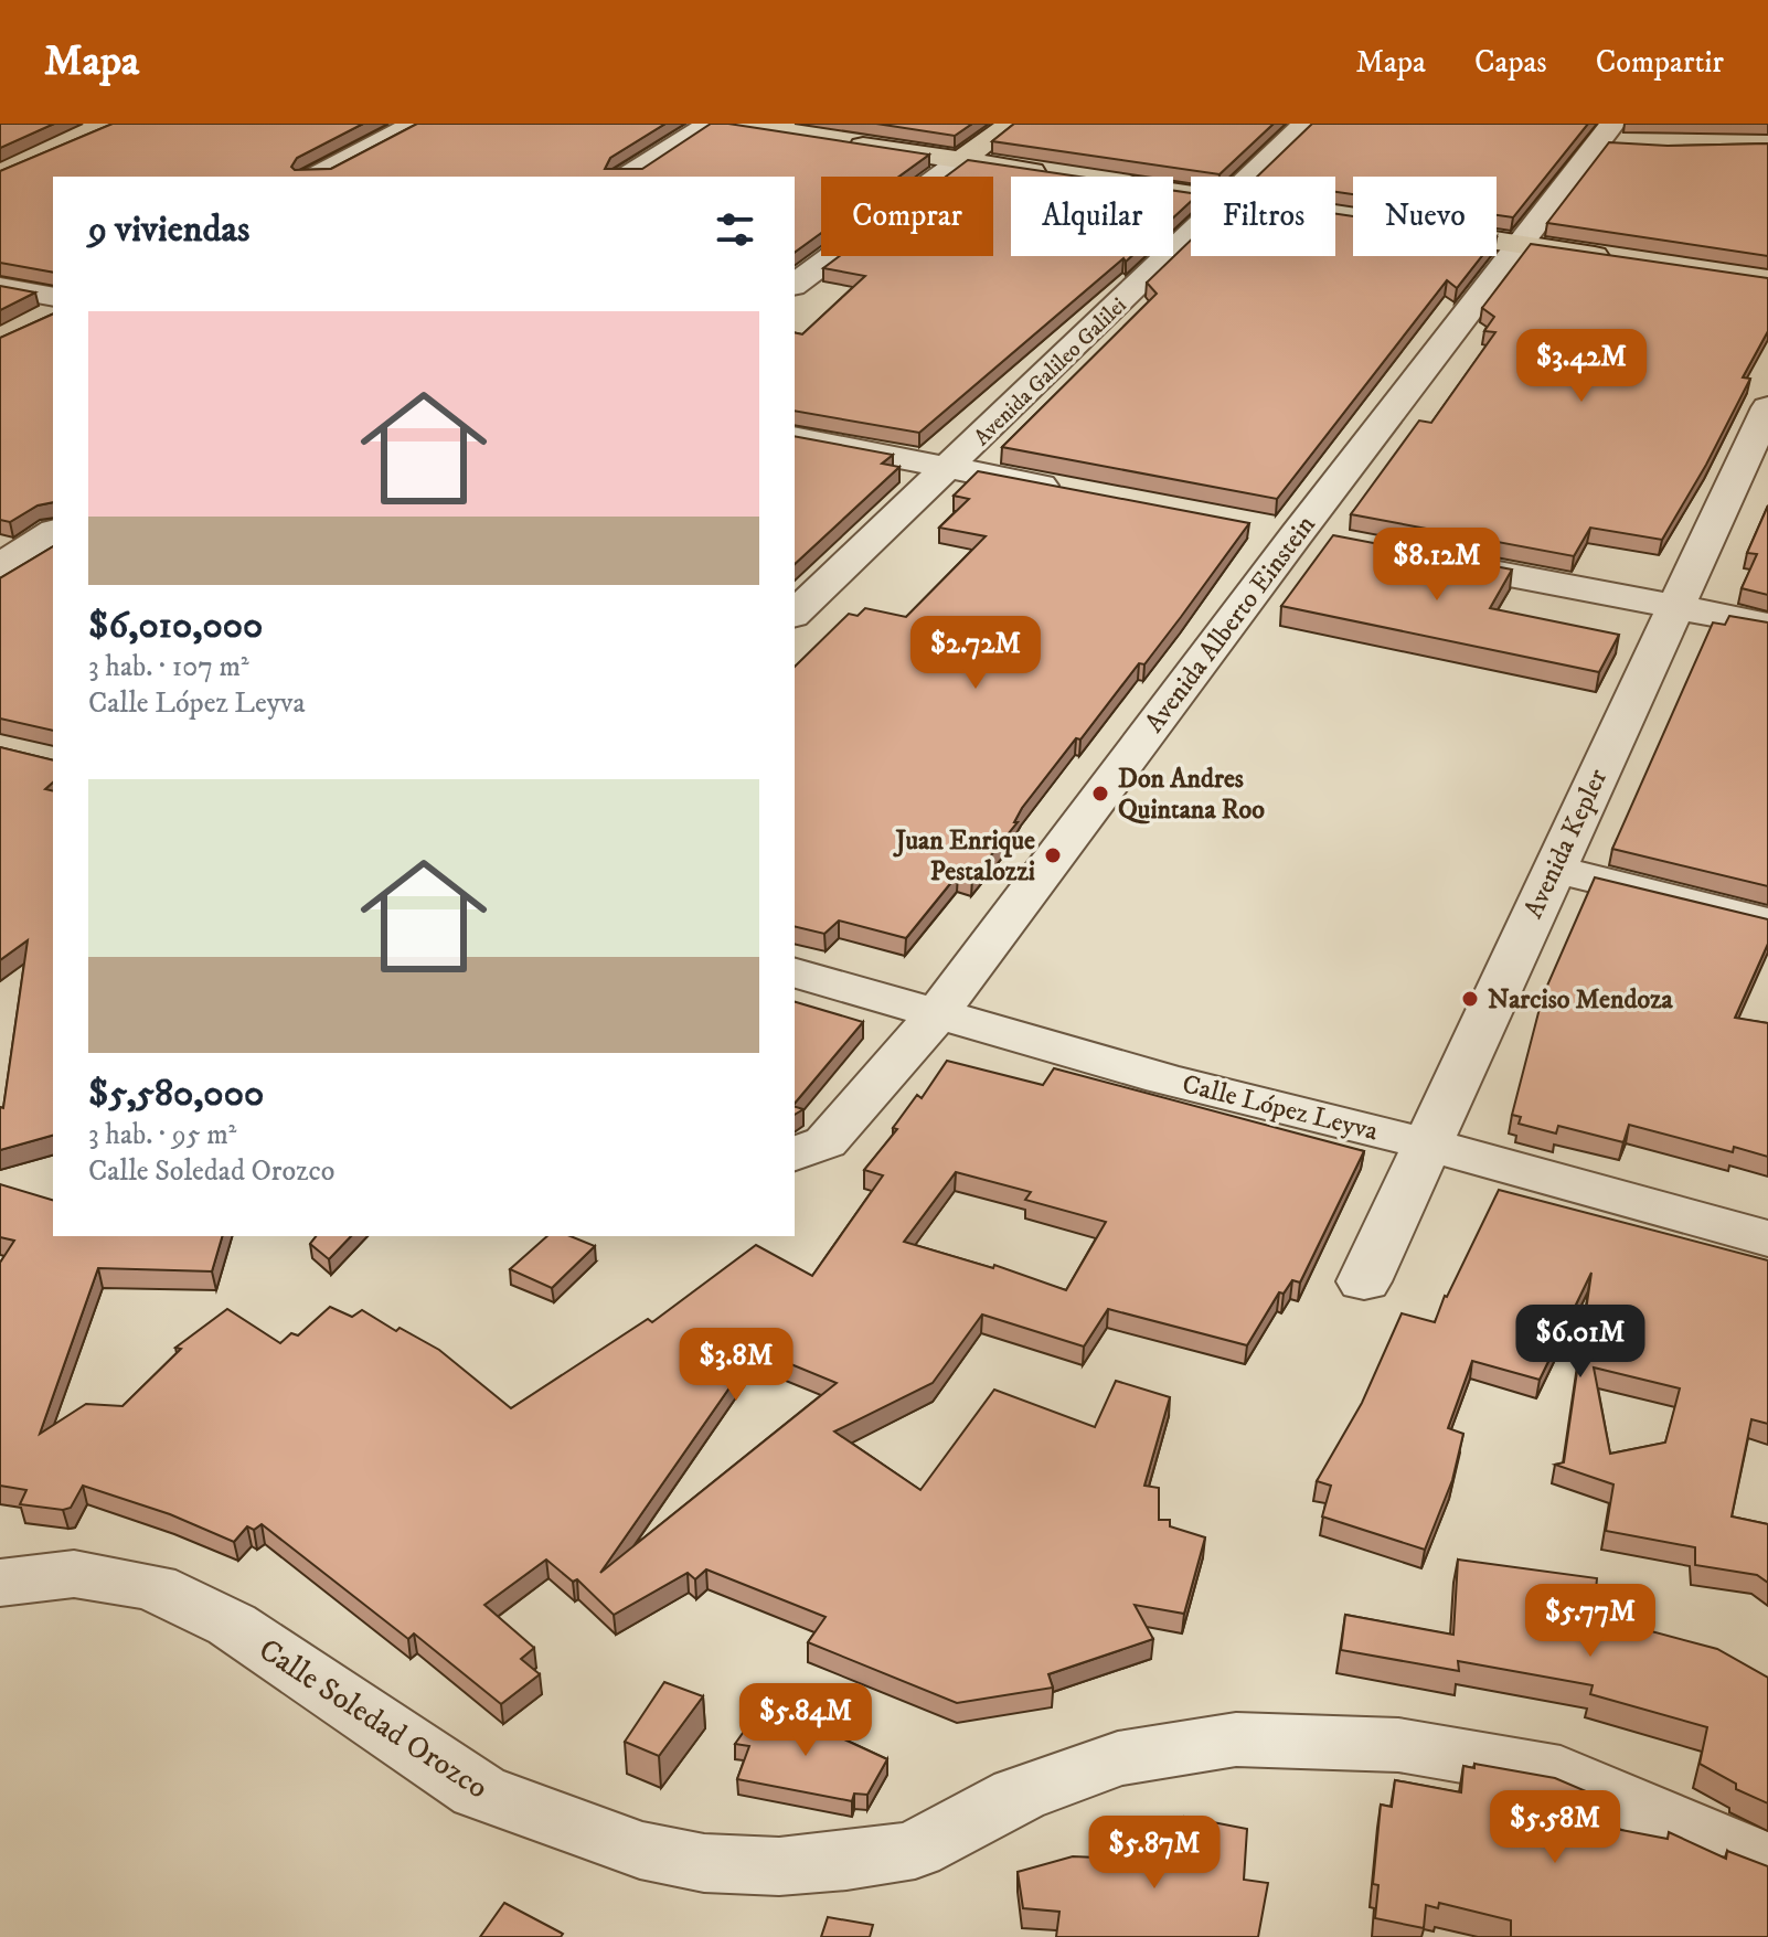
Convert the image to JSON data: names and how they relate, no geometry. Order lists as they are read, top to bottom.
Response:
{
  "streets": {
    "street": [
      "Avenida Galileo Galilei",
      "Avenida Alberto Einstein",
      "Avenida Kepler",
      "Calle López Leyva",
      "Calle Soledad Orozco"
    ]
  },
  "crossings": [
    ["Avenida Alberto Einstein", "Calle López Leyva"],
    ["Avenida Kepler", "Calle López Leyva"]
  ],
  "places": ["Don Andres Quintana Roo", "Juan Enrique Pestalozzi", "Narciso Mendoza"],
  "page": {
    "header": "Mapa",
    "nav": ["Mapa", "Capas", "Compartir"],
    "chip": [
      "Comprar",
      "Alquilar",
      "Filtros",
      "Nuevo"
    ],
    "heading": "9 viviendas",
    "list": [
      {
        "name": "$6,010,000",
        "note": "3 hab. · 107 m² · Calle López Leyva"
      },
      {
        "name": "$5,580,000",
        "note": "3 hab. · 95 m² · Calle Soledad Orozco"
      }
    ],
    "price": [
      "$3.42M",
      "$8.12M",
      "$2.72M",
      "$6.01M",
      "$3.8M",
      "$5.77M",
      "$5.84M",
      "$5.58M",
      "$5.87M"
    ]
  }
}
